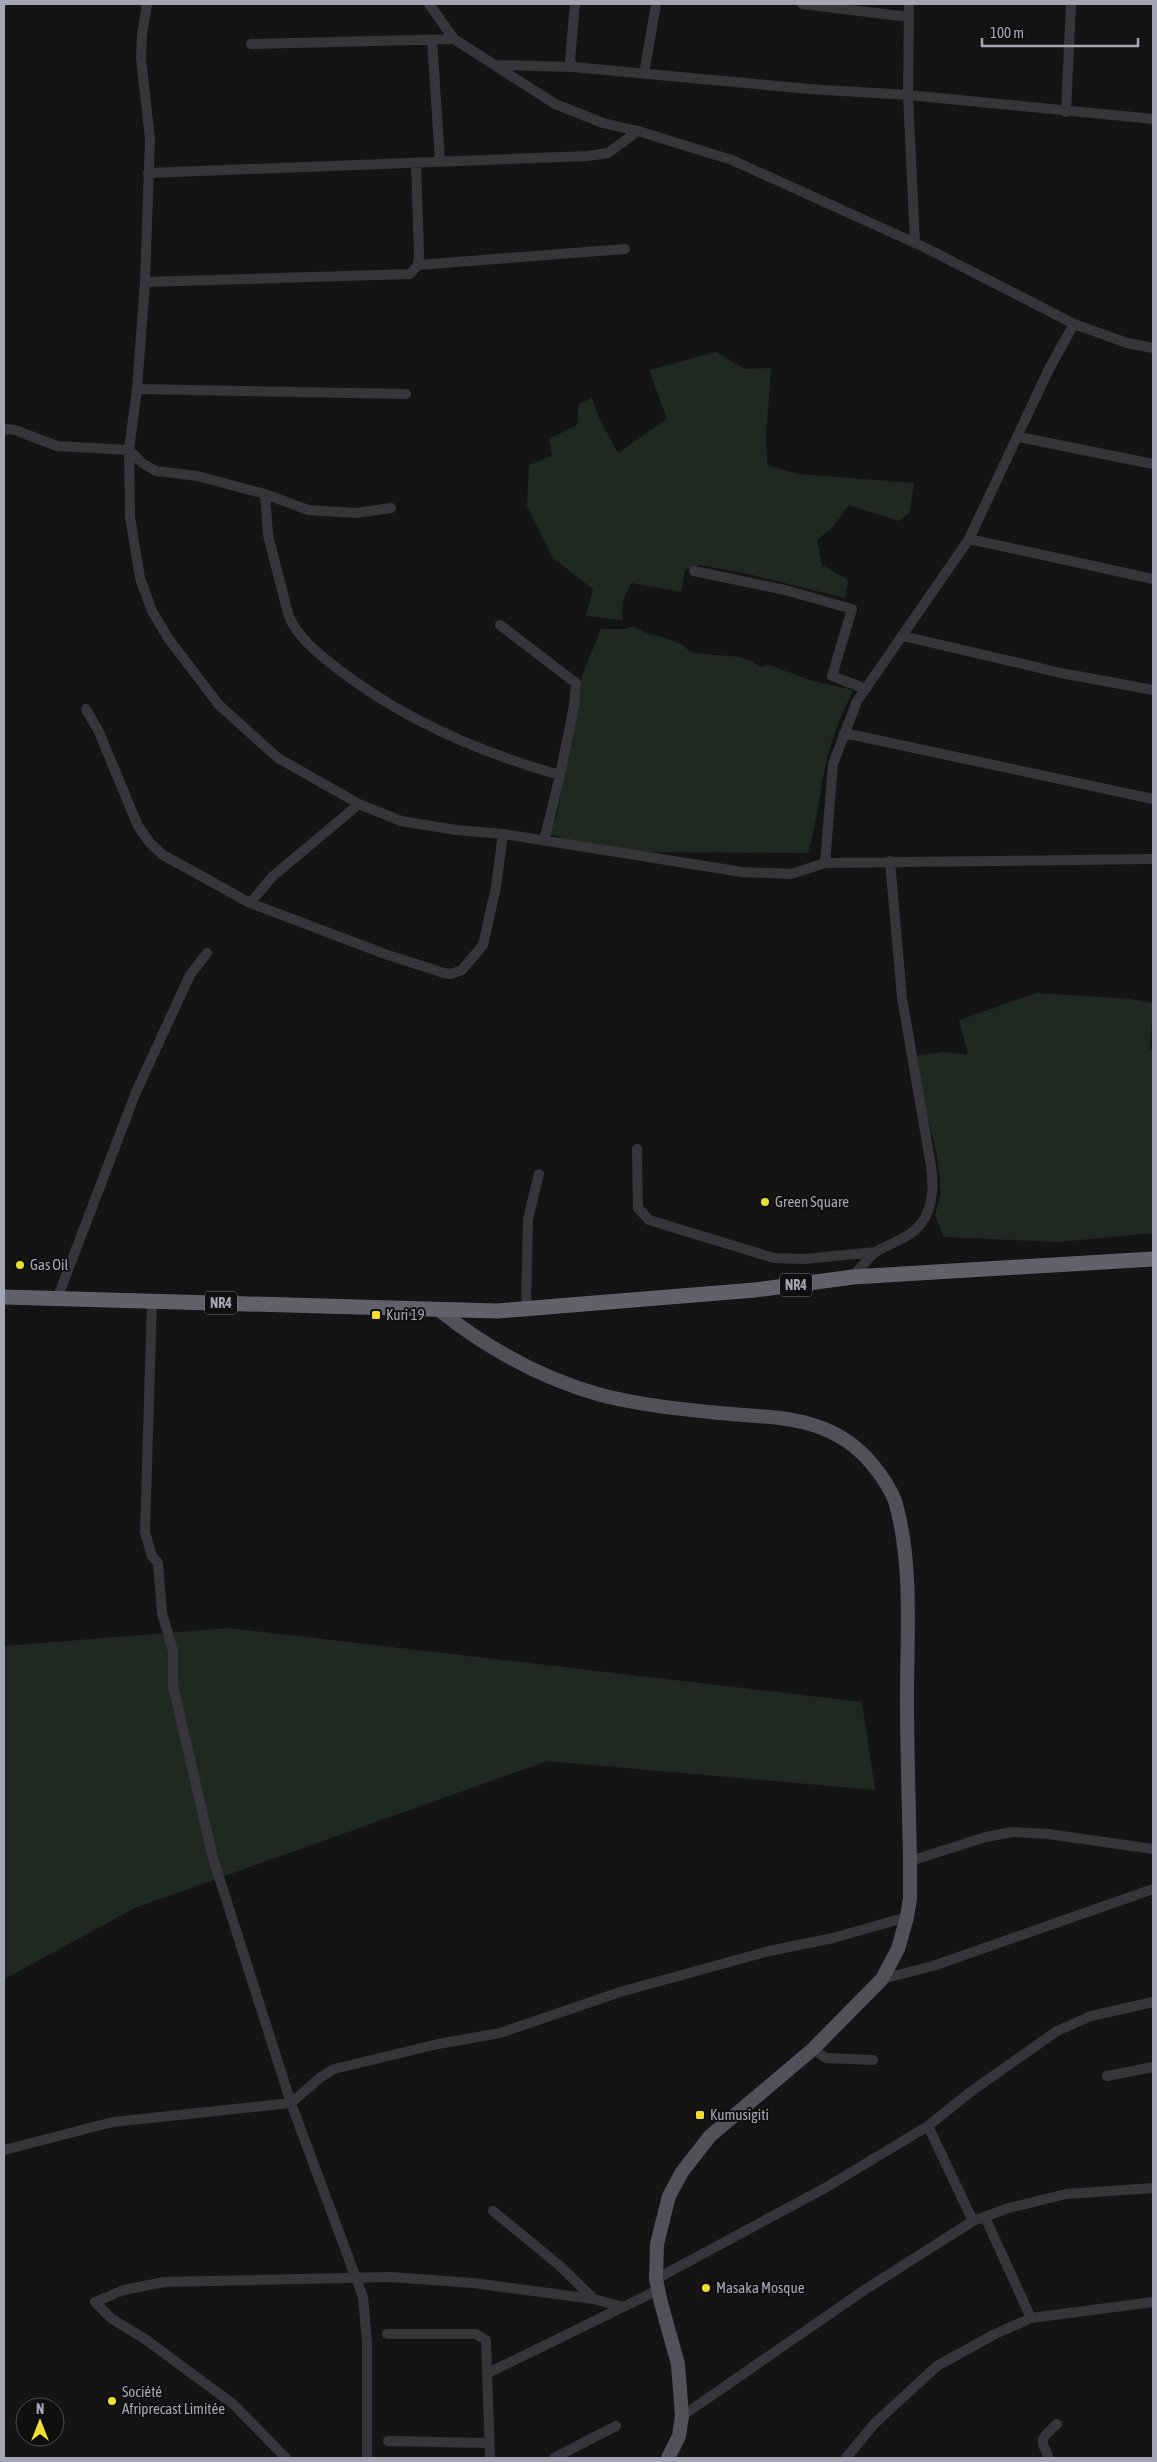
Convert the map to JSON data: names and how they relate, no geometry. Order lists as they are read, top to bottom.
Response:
{
  "streets": {
    "highway": ["NR4"]
  },
  "places": {
    "other": [
      "Green Square",
      "Gas Oil",
      "Masaka Mosque",
      "Société Afriprecast Limitée"
    ],
    "transit": ["Kuri 19", "Kumusigiti"]
  },
  "scale_bar": "100 m",
  "north": "top"
}
